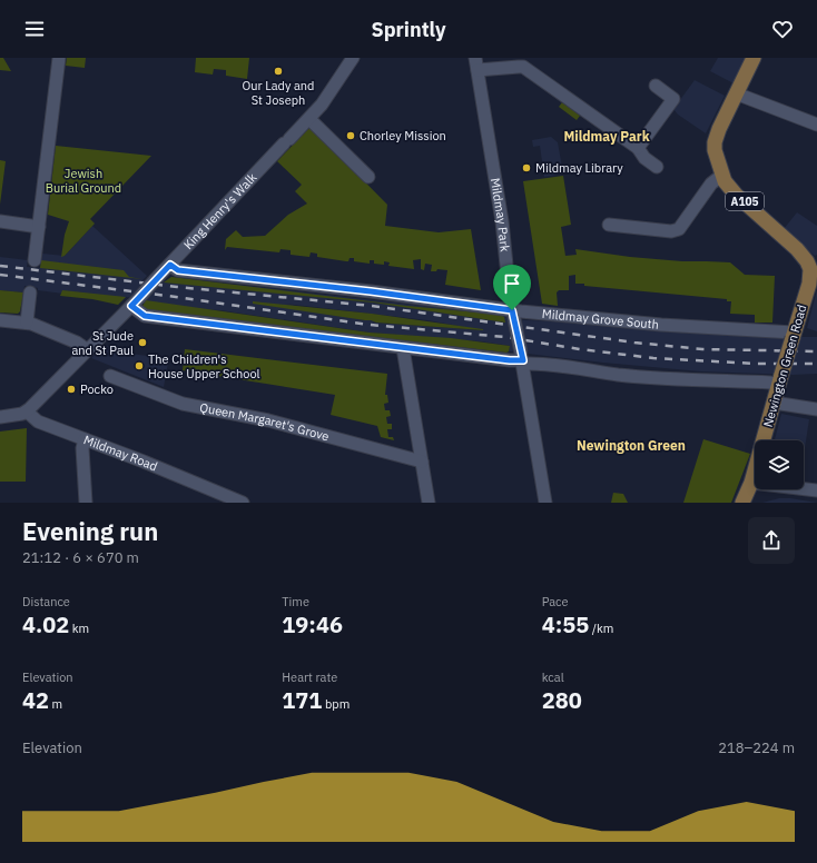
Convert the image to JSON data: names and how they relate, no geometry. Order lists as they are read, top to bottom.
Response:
{
  "streets": {
    "main road": ["A105", "Newington Green Road"],
    "street": [
      "King Henry's Walk",
      "Mildmay Park",
      "Mildmay Grove South",
      "Queen Margaret's Grove",
      "Mildmay Road"
    ]
  },
  "crossings": [
    ["King Henry's Walk", "Mildmay Grove South"],
    ["King Henry's Walk", "Mildmay Road"],
    ["Mildmay Park", "Mildmay Grove South"],
    ["Mildmay Grove South", "Newington Green Road"]
  ],
  "districts": ["Mildmay Park", "Newington Green"],
  "parks": ["Jewish Burial Ground"],
  "places": [
    "Our Lady and St Joseph",
    "Chorley Mission",
    "Mildmay Library",
    "St Jude and St Paul",
    "The Children's House Upper School",
    "Pocko"
  ],
  "page": {
    "header": "Sprintly",
    "heading": ["Evening run", "21:12 · 6 × 670 m"],
    "stats": [
      ["Distance", "4.02 km"],
      ["Time", "19:46"],
      ["Pace", "4:55 /km"],
      ["Elevation", "42 m"],
      ["Heart rate", "171 bpm"],
      ["kcal", "280"]
    ],
    "chart": ["Elevation", "218–224 m"]
  }
}
